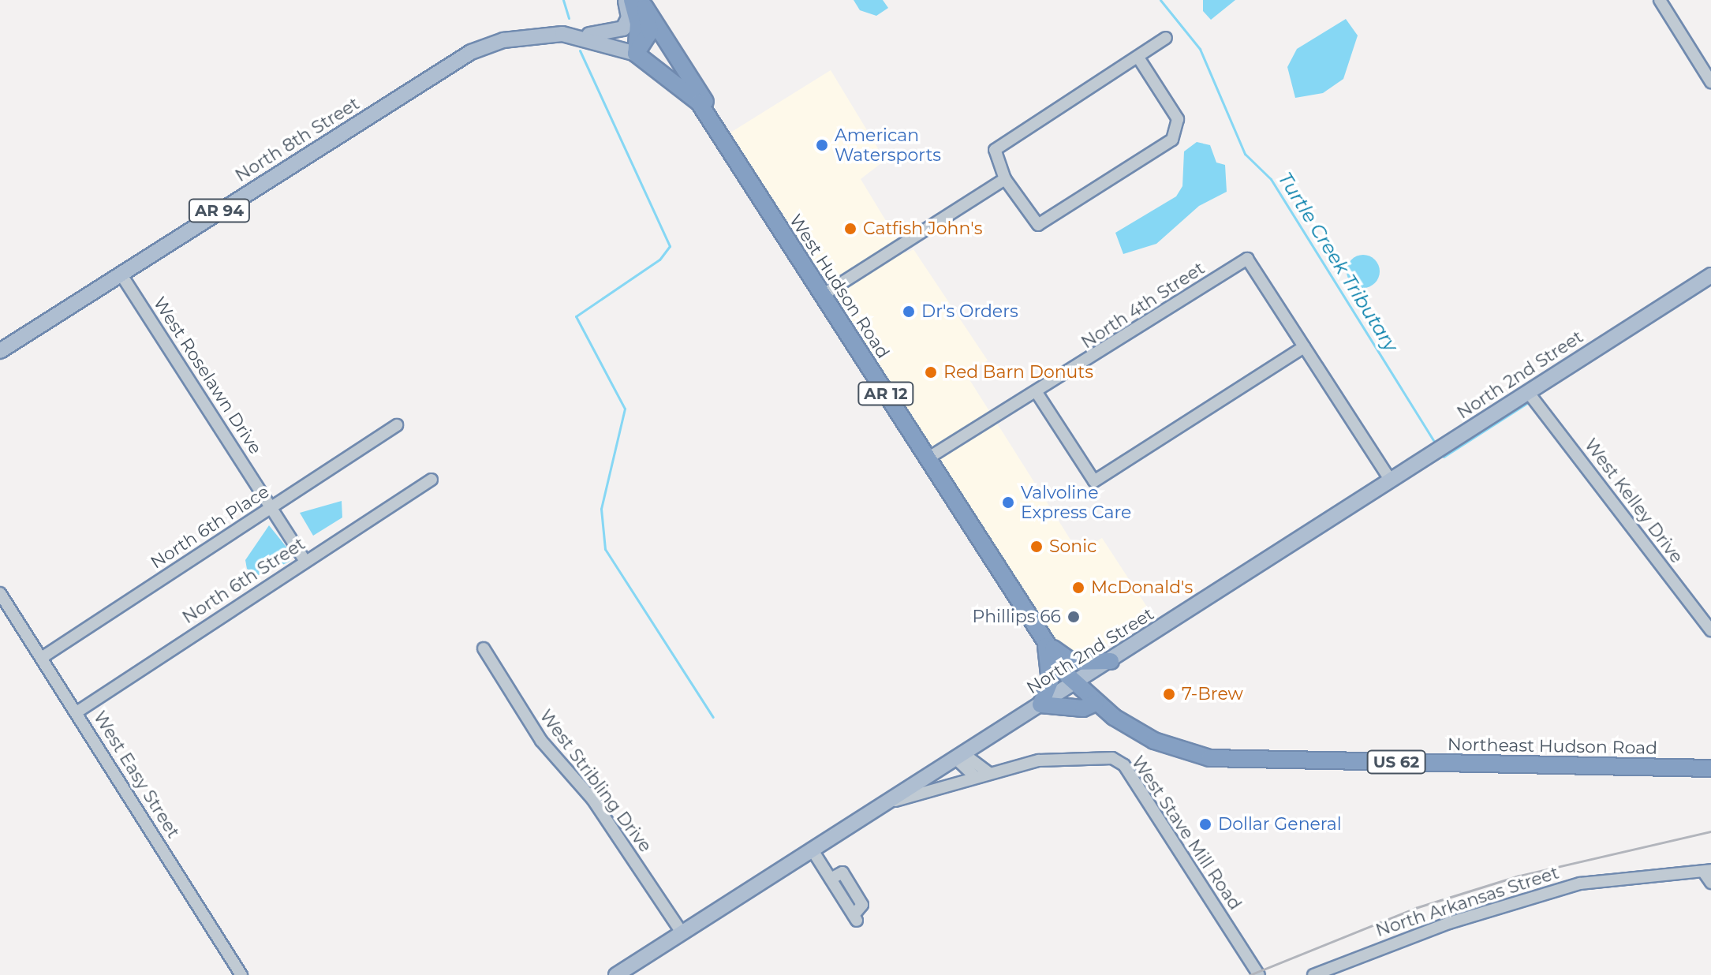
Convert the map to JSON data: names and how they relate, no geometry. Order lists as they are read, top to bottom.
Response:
{
  "streets": {
    "highway": [
      "West Hudson Road",
      "AR 12",
      "Northeast Hudson Road",
      "US 62"
    ],
    "main road": ["North 8th Street", "AR 94", "North 2nd Street"],
    "street": [
      "North 4th Street",
      "West Roselawn Drive",
      "West Kelley Drive",
      "North 6th Place",
      "North 6th Street",
      "West Easy Street",
      "West Stribling Drive",
      "West Stave Mill Road",
      "North Arkansas Street"
    ]
  },
  "crossings": [
    ["North 8th Street", "West Hudson Road"],
    ["North 8th Street", "West Roselawn Drive"],
    ["West Hudson Road", "North 4th Street"],
    ["West Hudson Road", "North 2nd Street"],
    ["West Hudson Road", "AR 12"],
    ["West Hudson Road", "Northeast Hudson Road"],
    ["North 2nd Street", "AR 12"],
    ["North 2nd Street", "West Kelley Drive"],
    ["North 2nd Street", "Northeast Hudson Road"],
    ["North 2nd Street", "West Stribling Drive"],
    ["North 2nd Street", "West Stave Mill Road"],
    ["West Roselawn Drive", "North 6th Place"],
    ["West Roselawn Drive", "North 6th Street"],
    ["North 6th Place", "West Easy Street"],
    ["North 6th Street", "West Easy Street"]
  ],
  "water": ["Turtle Creek Tributary"],
  "places": [
    "American Watersports",
    "Catfish John's",
    "Dr's Orders",
    "Red Barn Donuts",
    "Valvoline Express Care",
    "Sonic",
    "McDonald's",
    "Phillips 66",
    "7-Brew",
    "Dollar General"
  ]
}
